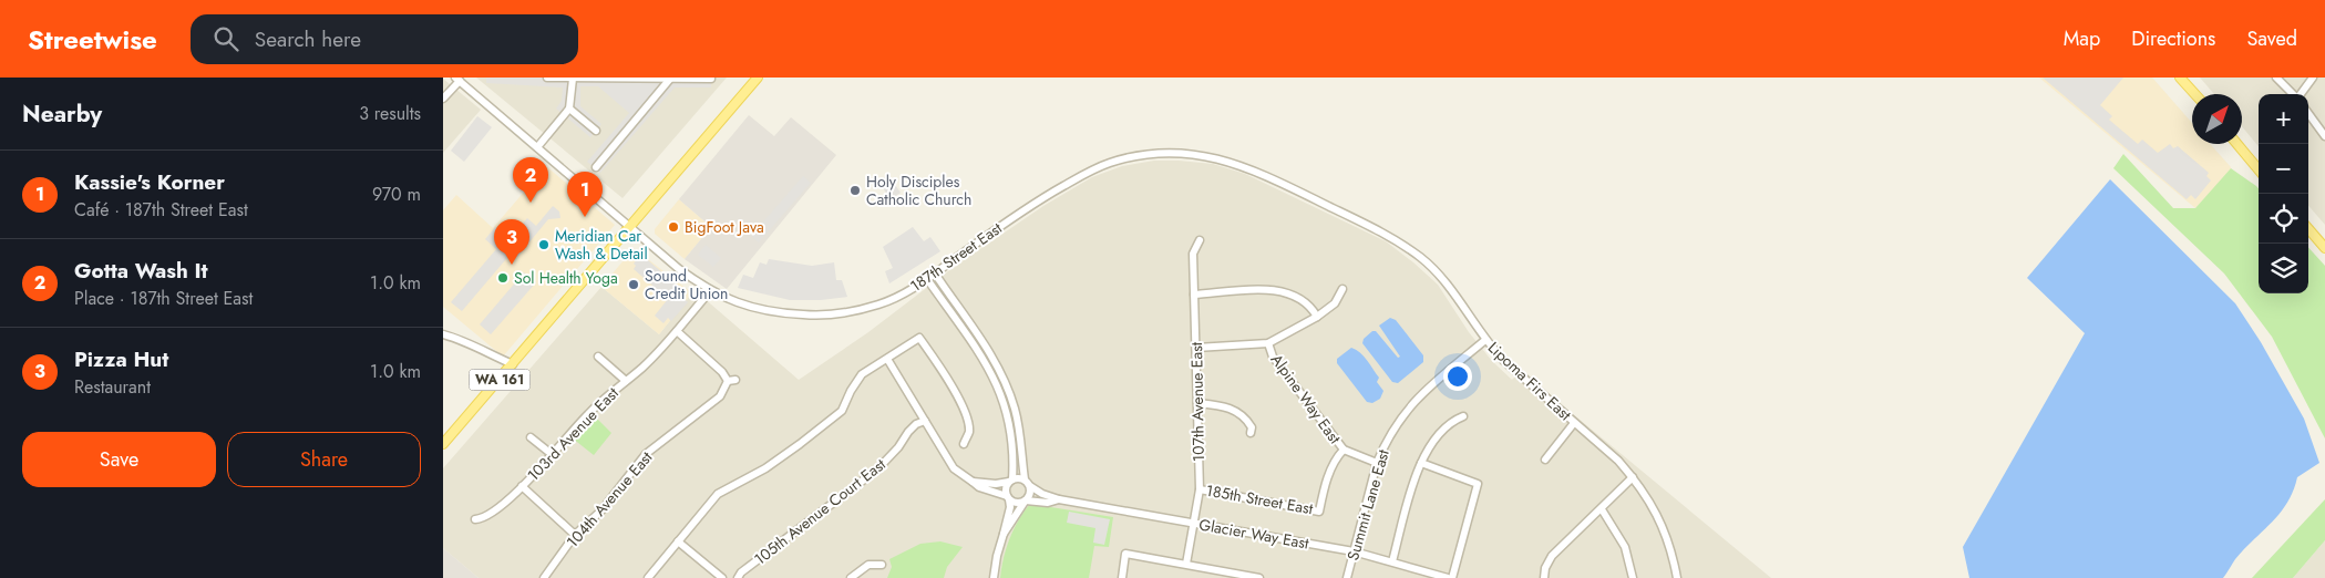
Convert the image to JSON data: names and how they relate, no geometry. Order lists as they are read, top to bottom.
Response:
{
  "streets": {
    "main road": ["WA 161"],
    "street": [
      "187th Street East",
      "Lipoma Firs East",
      "Alpine Way East",
      "107th Avenue East",
      "103rd Avenue East",
      "104th Avenue East",
      "185th Street East",
      "Summit Lane East",
      "105th Avenue Court East",
      "Glacier Way East"
    ]
  },
  "crossings": [
    ["187th Street East", "WA 161"],
    ["187th Street East", "Lipoma Firs East"],
    ["187th Street East", "103rd Avenue East"],
    ["Lipoma Firs East", "Summit Lane East"],
    ["Alpine Way East", "185th Street East"],
    ["Alpine Way East", "Summit Lane East"],
    ["107th Avenue East", "185th Street East"],
    ["107th Avenue East", "Glacier Way East"],
    ["Summit Lane East", "Glacier Way East"]
  ],
  "places": [
    "Holy Disciples Catholic Church",
    "BigFoot Java",
    "Meridian Car Wash & Detail",
    "Sol Health Yoga",
    "Sound Credit Union"
  ],
  "north": "top right",
  "page": {
    "header": "Streetwise",
    "search": "Search here",
    "nav": ["Map", "Directions", "Saved"],
    "heading": ["Nearby", "3 results"],
    "map_buttons": ["+", "−"],
    "list": [
      {
        "mark": "1",
        "name": "Kassie's Korner",
        "note": "Café · 187th Street East",
        "value": "970 m"
      },
      {
        "mark": "2",
        "name": "Gotta Wash It",
        "note": "Place · 187th Street East",
        "value": "1.0 km"
      },
      {
        "mark": "3",
        "name": "Pizza Hut",
        "note": "Restaurant",
        "value": "1.0 km"
      }
    ],
    "pins": ["2", "1", "3"],
    "buttons": ["Save", "Share"]
  }
}
